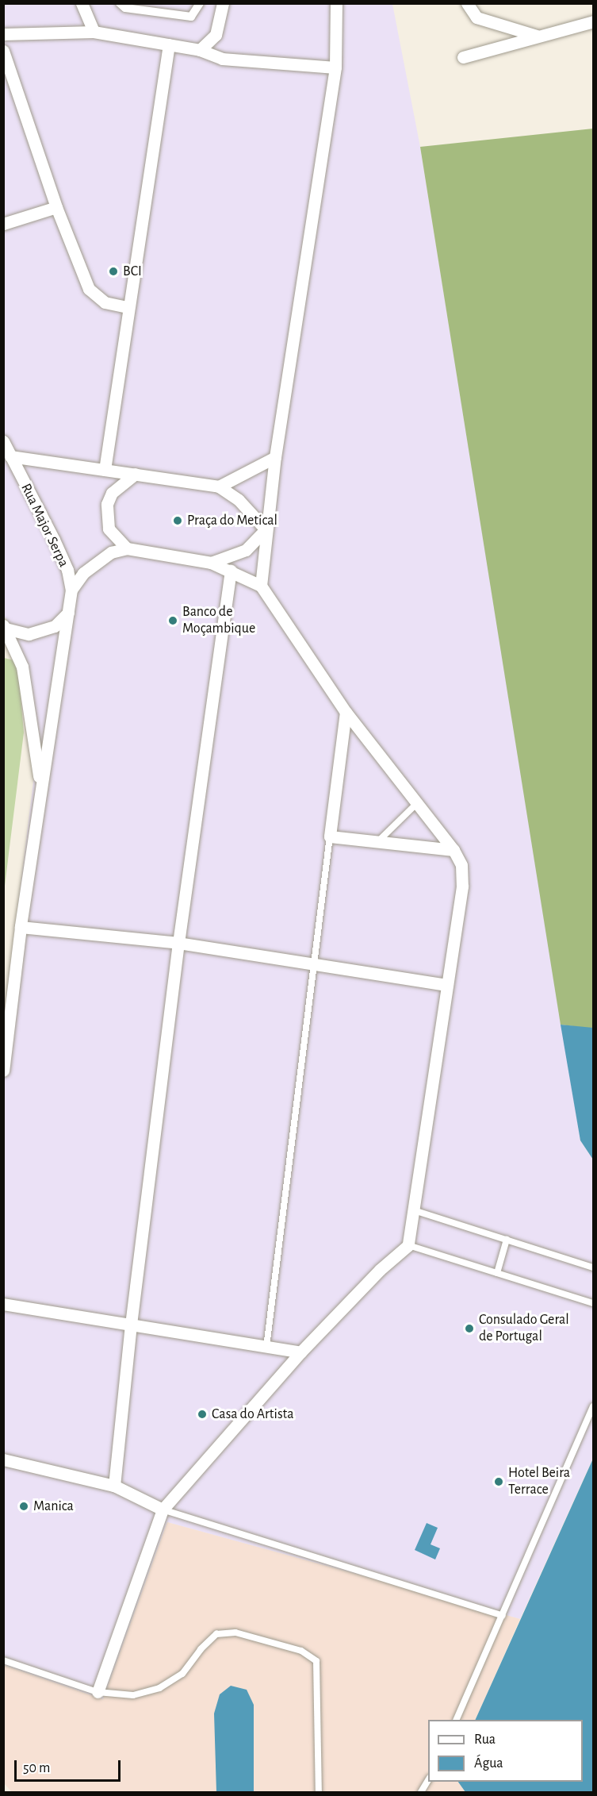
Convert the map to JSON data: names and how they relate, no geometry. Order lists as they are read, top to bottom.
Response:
{
  "streets": {
    "street": ["Rua Major Serpa"]
  },
  "places": [
    "BCI",
    "Praça do Metical",
    "Banco de Moçambique",
    "Consulado Geral de Portugal",
    "Casa do Artista",
    "Hotel Beira Terrace",
    "Manica"
  ],
  "legend": ["Rua", "Água"],
  "scale_bar": "50 m"
}
